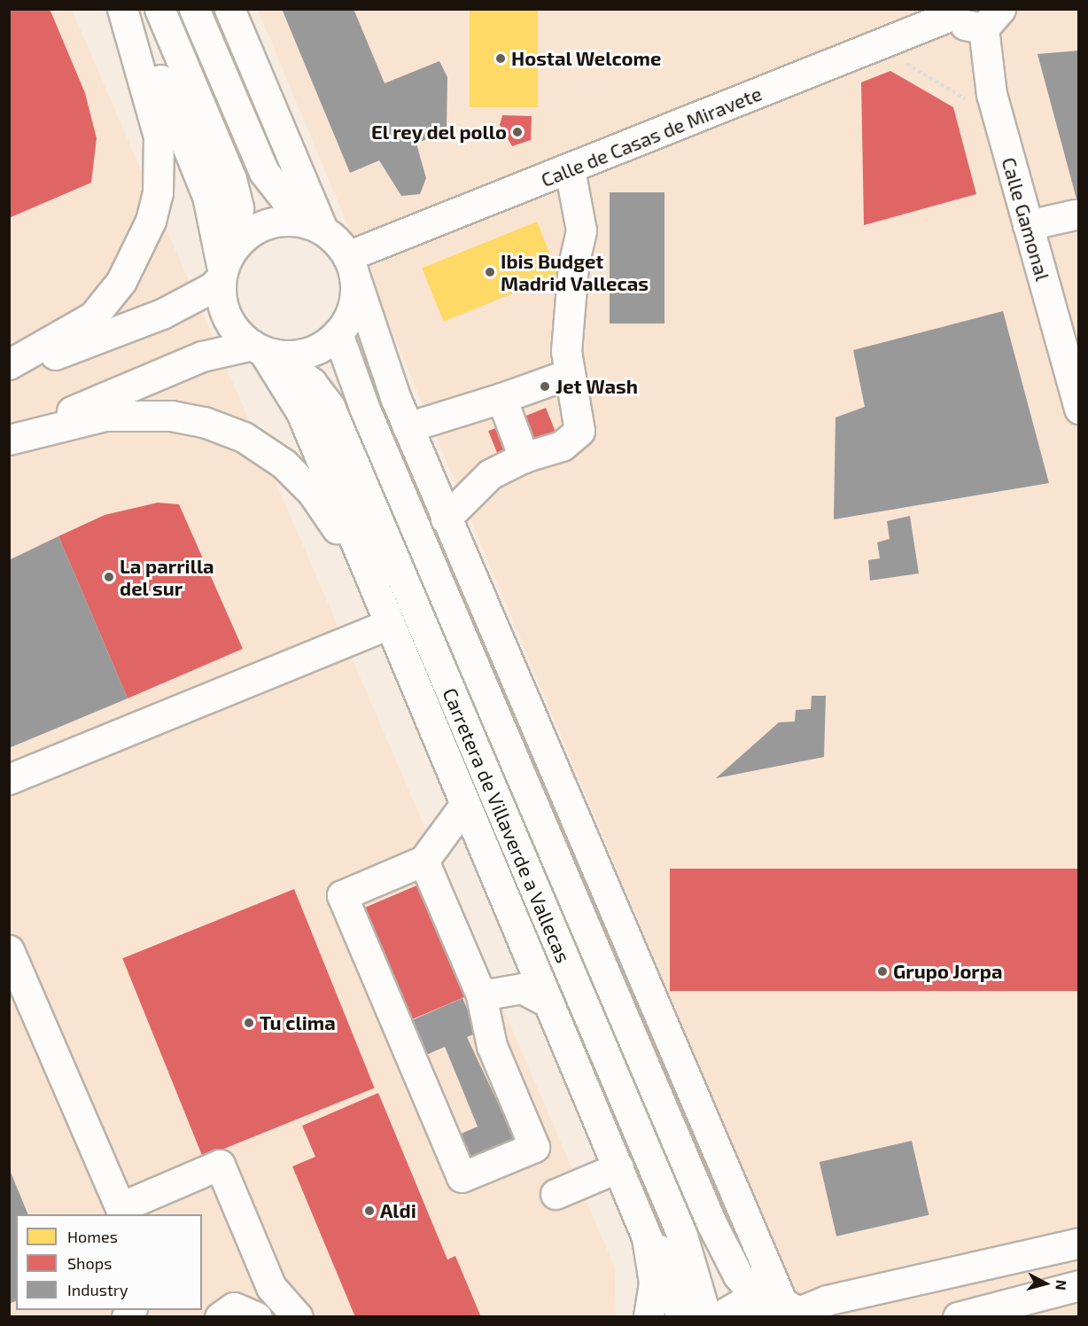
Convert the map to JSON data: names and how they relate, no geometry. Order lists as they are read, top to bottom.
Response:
{
  "streets": {
    "main road": ["Calle de Casas de Miravete", "Calle Gamonal", "Carretera de Villaverde a Vallecas"]
  },
  "crossings": [
    ["Calle de Casas de Miravete", "Carretera de Villaverde a Vallecas"]
  ],
  "places": [
    "Hostal Welcome",
    "El rey del pollo",
    "Ibis Budget Madrid Vallecas",
    "Jet Wash",
    "La parrilla del sur",
    "Grupo Jorpa",
    "Tu clima",
    "Aldi"
  ],
  "legend": ["Homes", "Shops", "Industry"],
  "north": "right"
}
